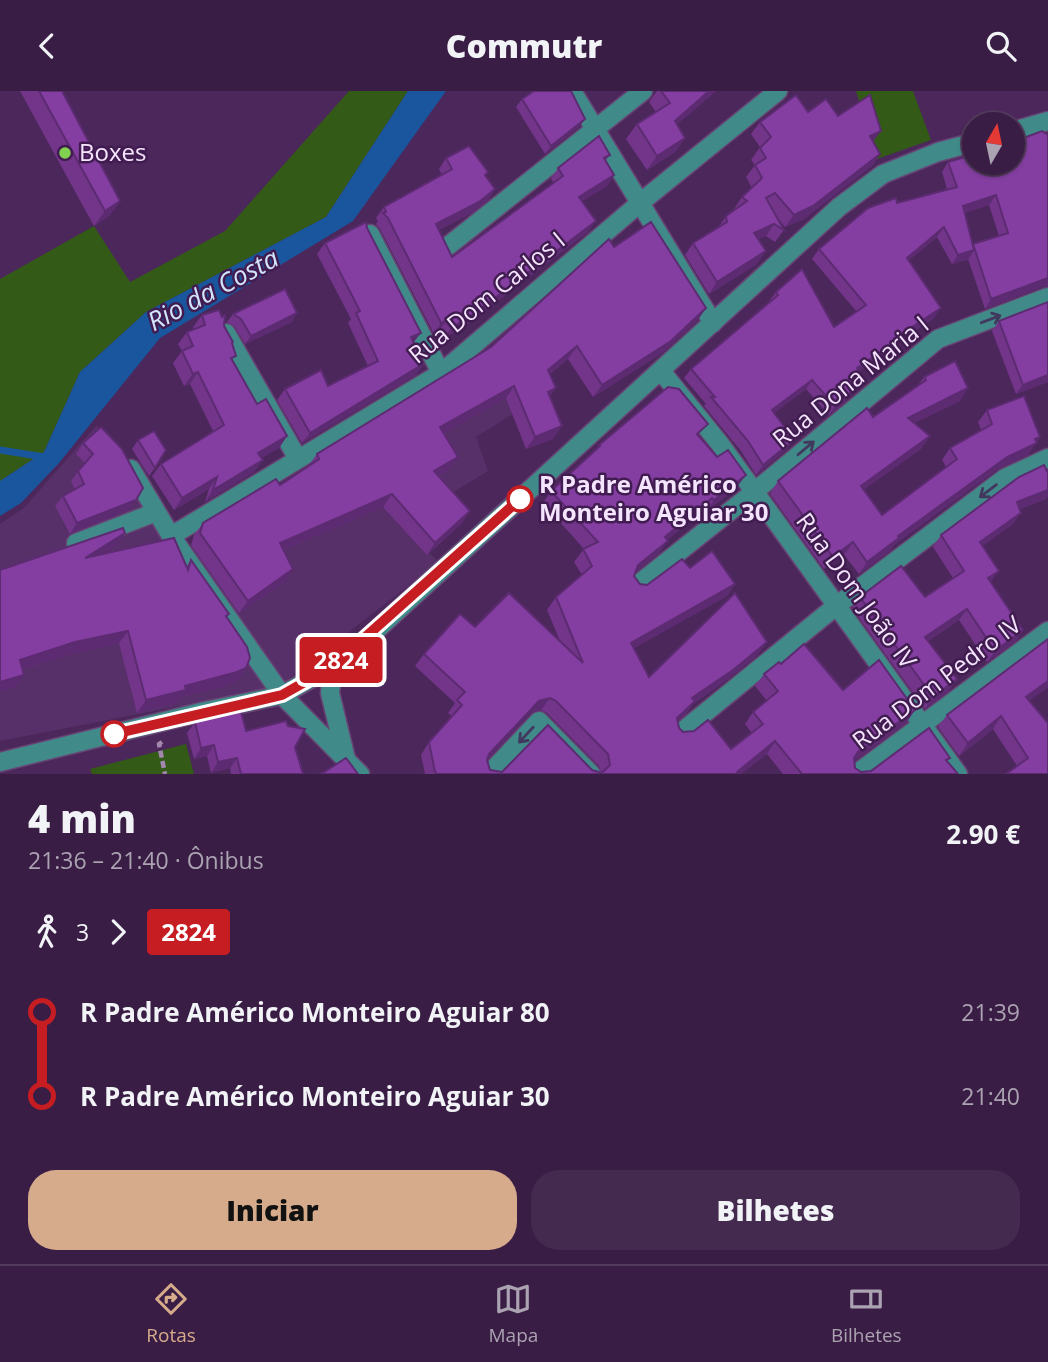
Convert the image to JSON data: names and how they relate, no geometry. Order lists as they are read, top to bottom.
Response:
{
  "streets": {
    "street": [
      "Rua Dom Carlos I",
      "Rua Dona Maria I",
      "Rua Dom João IV",
      "Rua Dom Pedro IV"
    ]
  },
  "crossings": [
    ["Rua Dona Maria I", "Rua Dom João IV"],
    ["Rua Dom João IV", "Rua Dom Pedro IV"]
  ],
  "water": ["Rio da Costa"],
  "places": ["Boxes", "R Padre Américo Monteiro Aguiar 30"],
  "lines": ["bus line 2824"],
  "north": "top",
  "page": {
    "header": "Commutr",
    "on_map": "2824",
    "heading": ["4 min", "21:36 – 21:40 · Ônibus", "2.90 €"],
    "legs": ["3", "2824"],
    "list": [
      {
        "name": "R Padre Américo Monteiro Aguiar 80",
        "value": "21:39"
      },
      {
        "name": "R Padre Américo Monteiro Aguiar 30",
        "value": "21:40"
      }
    ],
    "buttons": ["Iniciar", "Bilhetes"],
    "tabs": ["Rotas", "Mapa", "Bilhetes"]
  }
}
